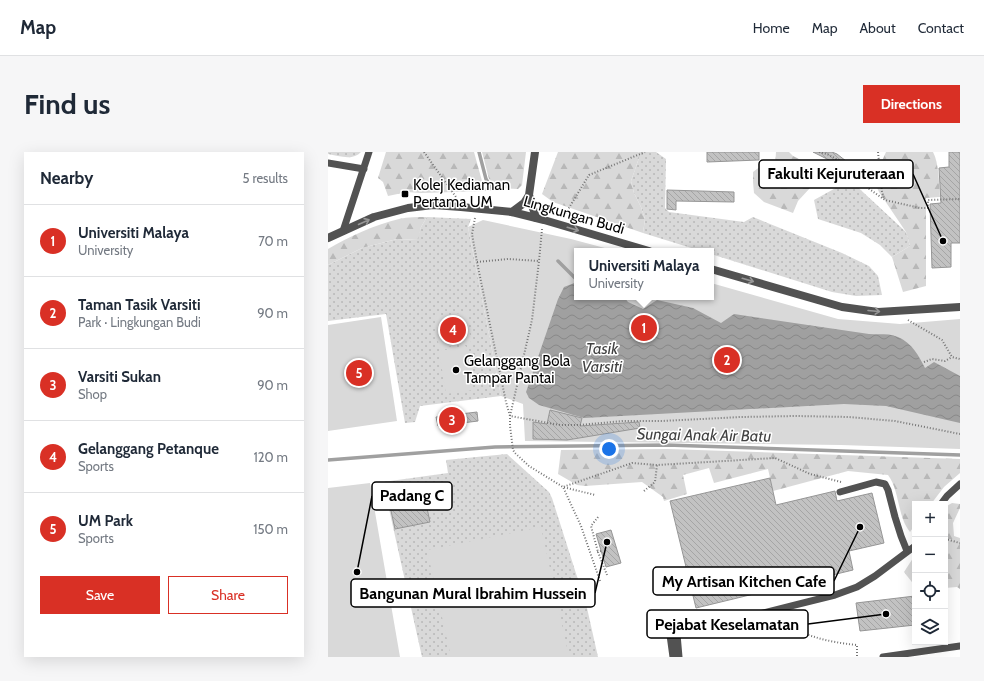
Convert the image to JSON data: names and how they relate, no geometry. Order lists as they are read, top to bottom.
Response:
{
  "streets": {
    "street": ["Lingkungan Budi"]
  },
  "one_way": ["Lingkungan Budi"],
  "water": ["Tasik Varsiti", "Sungai Anak Air Batu"],
  "places": {
    "transit": ["Kolej Kediaman Pertama UM"],
    "other": [
      "Fakulti Kejuruteraan",
      "Gelanggang Bola Tampar Pantai",
      "My Artisan Kitchen Cafe",
      "Bangunan Mural Ibrahim Hussein",
      "Padang C",
      "Pejabat Keselamatan"
    ]
  },
  "page": {
    "header": "Map",
    "nav": [
      "Home",
      "Map",
      "About",
      "Contact"
    ],
    "buttons": [
      "Directions",
      ["Save", "Share"]
    ],
    "title": "Find us",
    "heading": ["Nearby", "5 results"],
    "list": [
      {
        "mark": "1",
        "name": "Universiti Malaya",
        "note": "University",
        "value": "70 m"
      },
      {
        "mark": "2",
        "name": "Taman Tasik Varsiti",
        "note": "Park · Lingkungan Budi",
        "value": "90 m"
      },
      {
        "mark": "3",
        "name": "Varsiti Sukan",
        "note": "Shop",
        "value": "90 m"
      },
      {
        "mark": "4",
        "name": "Gelanggang Petanque",
        "note": "Sports",
        "value": "120 m"
      },
      {
        "mark": "5",
        "name": "UM Park",
        "note": "Sports",
        "value": "150 m"
      }
    ],
    "popup": ["Universiti Malaya", "University"],
    "pins": [
      "1",
      "4",
      "2",
      "5",
      "3"
    ],
    "map_buttons": ["+", "−"]
  }
}
